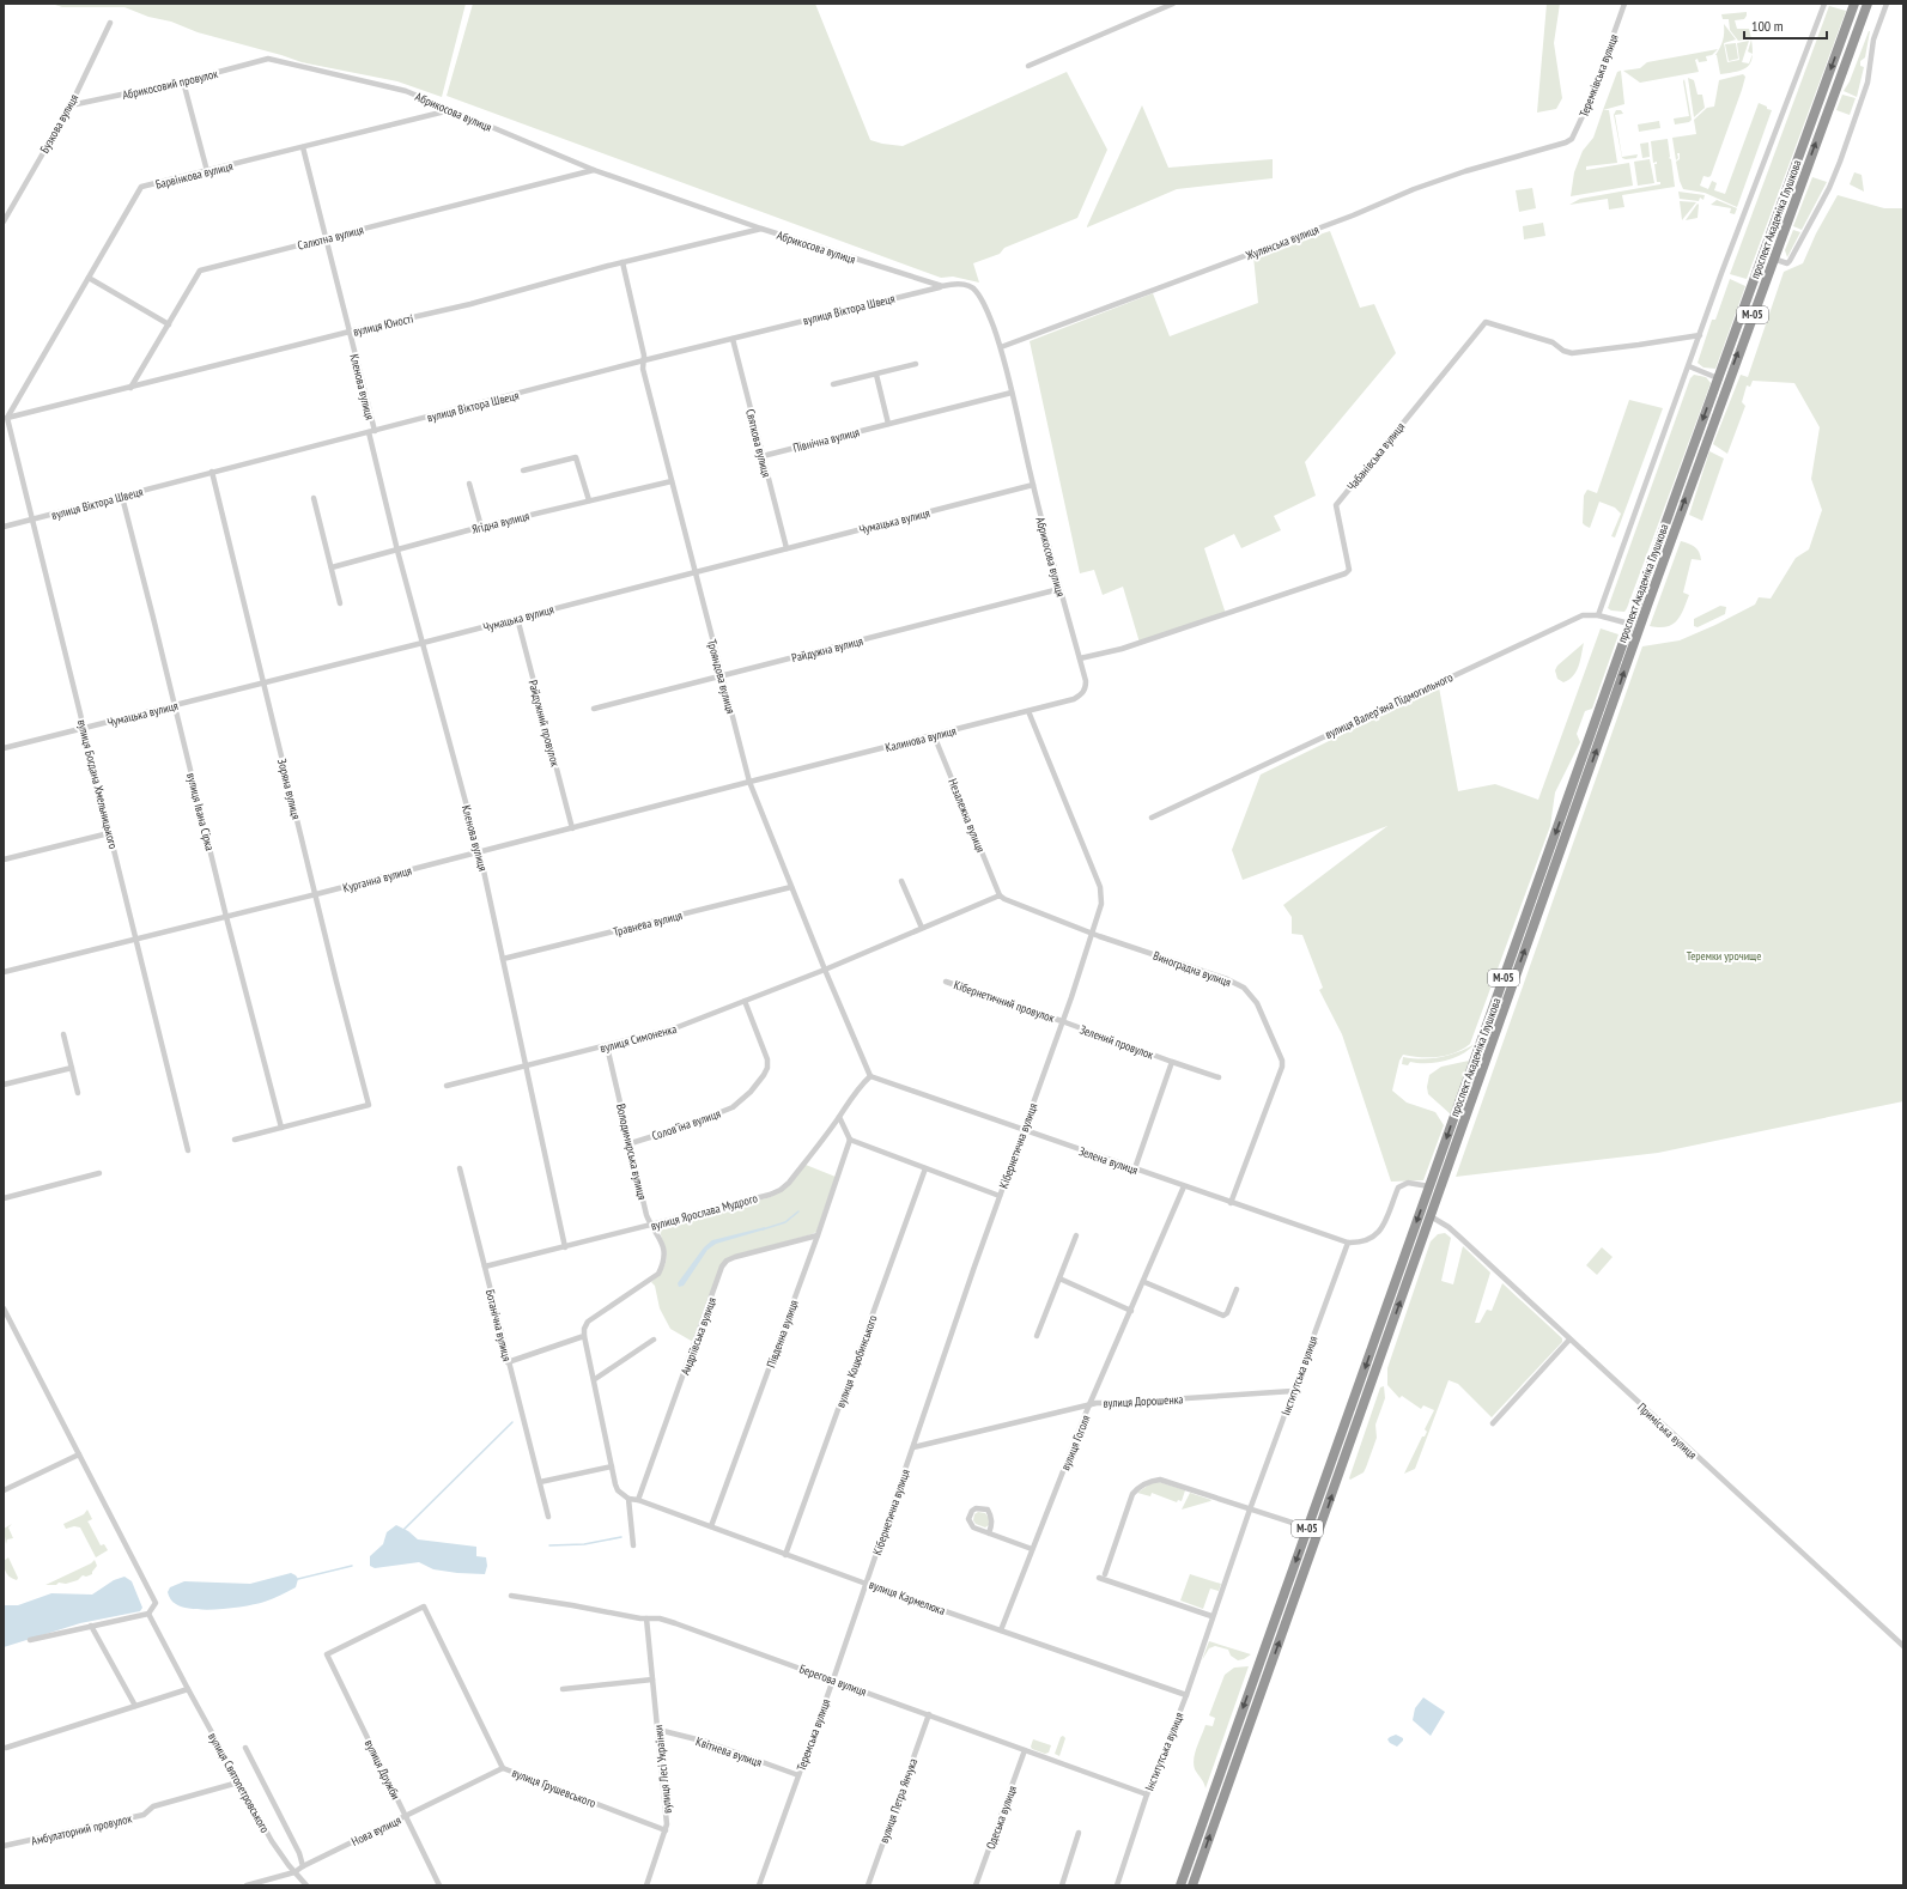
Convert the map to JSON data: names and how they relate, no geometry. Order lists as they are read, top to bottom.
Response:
{
  "streets": {
    "highway": ["проспект Академіка Глушкова", "М-05"],
    "street": [
      "Теремківська вулиця",
      "Абрикосовий провулок",
      "Абрикосова вулиця",
      "Бузкова вулиця",
      "Барвінкова вулиця",
      "Салютна вулиця",
      "Жулянська вулиця",
      "вулиця Віктора Швеця",
      "вулиця Юності",
      "Кленова вулиця",
      "Північна вулиця",
      "Святкова вулиця",
      "Чабанівська вулиця",
      "Чумацька вулиця",
      "Ягідна вулиця",
      "Райдужна вулиця",
      "Трояндова вулиця",
      "вулиця Валерʼяна Підмогильного",
      "Райдужний провулок",
      "Калинова вулиця",
      "вулиця Богдана Хмельницького",
      "Зоряна вулиця",
      "вулиця Івана Сірка",
      "Незалежна вулиця",
      "Курганна вулиця",
      "Травнева вулиця",
      "Виноградна вулиця",
      "Кібернетичний провулок",
      "вулиця Симоненка",
      "Зелений провулок",
      "Соловʼїна вулиця",
      "Кібернетична вулиця",
      "Володимирська вулиця",
      "Зелена вулиця",
      "вулиця Ярослава Мудрого",
      "Ботанічна вулиця",
      "Південна вулиця",
      "Андріївська вулиця",
      "вулиця Коцюбинського",
      "Інститутська вулиця",
      "вулиця Дорошенка",
      "Приміська вулиця",
      "вулиця Гоголя",
      "вулиця Кармелюка",
      "Берегова вулиця",
      "Теремська вулиця",
      "Квітнева вулиця",
      "вулиця Дружби",
      "вулиця Лесі Українки",
      "вулиця Святопетровського",
      "вулиця Грушевського",
      "вулиця Петра Янчука",
      "Одеська вулиця",
      "Амбулаторний провулок",
      "Нова вулиця"
    ]
  },
  "crossings": [
    ["Теремківська вулиця", "Жулянська вулиця"],
    ["Абрикосовий провулок", "Абрикосова вулиця"],
    ["Абрикосовий провулок", "Бузкова вулиця"],
    ["Абрикосова вулиця", "Барвінкова вулиця"],
    ["Абрикосова вулиця", "Салютна вулиця"],
    ["Абрикосова вулиця", "Жулянська вулиця"],
    ["Абрикосова вулиця", "вулиця Віктора Швеця"],
    ["Абрикосова вулиця", "вулиця Юності"],
    ["Абрикосова вулиця", "Північна вулиця"],
    ["Абрикосова вулиця", "Чабанівська вулиця"],
    ["Абрикосова вулиця", "Чумацька вулиця"],
    ["Абрикосова вулиця", "Райдужна вулиця"],
    ["Абрикосова вулиця", "Калинова вулиця"],
    ["Барвінкова вулиця", "вулиця Юності"],
    ["Барвінкова вулиця", "Кленова вулиця"],
    ["Барвінкова вулиця", "вулиця Богдана Хмельницького"],
    ["проспект Академіка Глушкова", "М-05"],
    ["проспект Академіка Глушкова", "вулиця Валерʼяна Підмогильного"],
    ["проспект Академіка Глушкова", "Приміська вулиця"],
    ["Салютна вулиця", "вулиця Юності"],
    ["Салютна вулиця", "Кленова вулиця"],
    ["вулиця Віктора Швеця", "Кленова вулиця"],
    ["вулиця Віктора Швеця", "Святкова вулиця"],
    ["вулиця Віктора Швеця", "Трояндова вулиця"],
    ["вулиця Віктора Швеця", "вулиця Богдана Хмельницького"],
    ["вулиця Віктора Швеця", "Зоряна вулиця"],
    ["вулиця Віктора Швеця", "вулиця Івана Сірка"],
    ["М-05", "Приміська вулиця"],
    ["вулиця Юності", "Кленова вулиця"],
    ["вулиця Юності", "Трояндова вулиця"],
    ["вулиця Юності", "вулиця Богдана Хмельницького"],
    ["Кленова вулиця", "Чумацька вулиця"],
    ["Кленова вулиця", "Ягідна вулиця"],
    ["Кленова вулиця", "Курганна вулиця"],
    ["Кленова вулиця", "Травнева вулиця"],
    ["Кленова вулиця", "вулиця Симоненка"],
    ["Кленова вулиця", "вулиця Ярослава Мудрого"],
    ["Північна вулиця", "Святкова вулиця"],
    ["Святкова вулиця", "Чумацька вулиця"],
    ["Чумацька вулиця", "Трояндова вулиця"],
    ["Чумацька вулиця", "Райдужний провулок"],
    ["Чумацька вулиця", "вулиця Богдана Хмельницького"],
    ["Чумацька вулиця", "Зоряна вулиця"],
    ["Чумацька вулиця", "вулиця Івана Сірка"],
    ["Ягідна вулиця", "Трояндова вулиця"],
    ["Райдужна вулиця", "Трояндова вулиця"],
    ["Трояндова вулиця", "Калинова вулиця"],
    ["Трояндова вулиця", "Курганна вулиця"],
    ["Трояндова вулиця", "Травнева вулиця"],
    ["Трояндова вулиця", "вулиця Симоненка"],
    ["Трояндова вулиця", "Зелена вулиця"],
    ["Трояндова вулиця", "вулиця Ярослава Мудрого"],
    ["Райдужний провулок", "Курганна вулиця"],
    ["Калинова вулиця", "Незалежна вулиця"],
    ["Калинова вулиця", "Курганна вулиця"],
    ["Калинова вулиця", "Кібернетична вулиця"],
    ["вулиця Богдана Хмельницького", "Курганна вулиця"],
    ["Зоряна вулиця", "вулиця Івана Сірка"],
    ["Зоряна вулиця", "Курганна вулиця"],
    ["вулиця Івана Сірка", "Курганна вулиця"],
    ["Незалежна вулиця", "Виноградна вулиця"],
    ["Виноградна вулиця", "Кібернетична вулиця"],
    ["Виноградна вулиця", "Зелена вулиця"],
    ["Кібернетичний провулок", "Зелений провулок"],
    ["Кібернетичний провулок", "Кібернетична вулиця"],
    ["вулиця Симоненка", "Соловʼїна вулиця"],
    ["вулиця Симоненка", "Володимирська вулиця"],
    ["Зелений провулок", "Кібернетична вулиця"],
    ["Соловʼїна вулиця", "Володимирська вулиця"],
    ["Кібернетична вулиця", "Зелена вулиця"],
    ["Кібернетична вулиця", "вулиця Дорошенка"],
    ["Кібернетична вулиця", "вулиця Кармелюка"],
    ["Кібернетична вулиця", "Теремська вулиця"],
    ["Володимирська вулиця", "вулиця Ярослава Мудрого"],
    ["Зелена вулиця", "вулиця Ярослава Мудрого"],
    ["Зелена вулиця", "Інститутська вулиця"],
    ["Зелена вулиця", "вулиця Гоголя"],
    ["вулиця Ярослава Мудрого", "Ботанічна вулиця"],
    ["Південна вулиця", "Андріївська вулиця"],
    ["Південна вулиця", "вулиця Кармелюка"],
    ["Андріївська вулиця", "вулиця Кармелюка"],
    ["вулиця Коцюбинського", "вулиця Кармелюка"],
    ["Інститутська вулиця", "вулиця Дорошенка"],
    ["Інститутська вулиця", "вулиця Кармелюка"],
    ["Інститутська вулиця", "Берегова вулиця"],
    ["вулиця Дорошенка", "вулиця Гоголя"],
    ["вулиця Гоголя", "вулиця Кармелюка"],
    ["вулиця Кармелюка", "Теремська вулиця"],
    ["Берегова вулиця", "Теремська вулиця"],
    ["Берегова вулиця", "вулиця Лесі Українки"],
    ["Берегова вулиця", "вулиця Петра Янчука"],
    ["Берегова вулиця", "Одеська вулиця"],
    ["Теремська вулиця", "Квітнева вулиця"],
    ["Квітнева вулиця", "вулиця Лесі Українки"],
    ["вулиця Дружби", "вулиця Грушевського"],
    ["вулиця Дружби", "Нова вулиця"],
    ["вулиця Лесі Українки", "вулиця Грушевського"],
    ["вулиця Святопетровського", "Амбулаторний провулок"],
    ["вулиця Святопетровського", "Нова вулиця"],
    ["вулиця Грушевського", "Нова вулиця"]
  ],
  "parks": ["Теремки урочище"],
  "scale_bar": "100 m"
}
